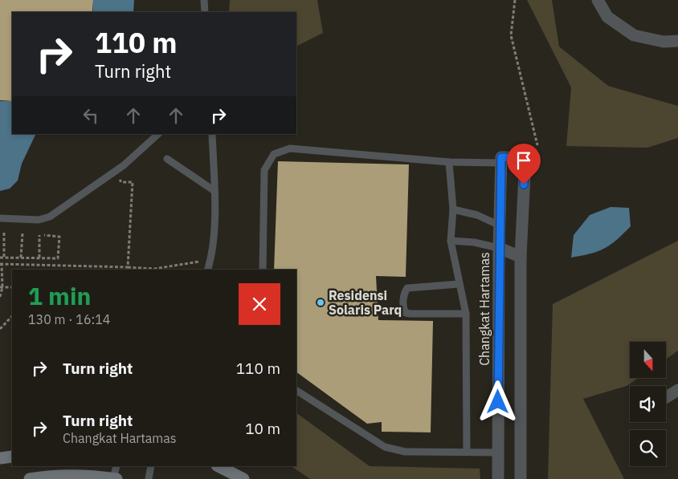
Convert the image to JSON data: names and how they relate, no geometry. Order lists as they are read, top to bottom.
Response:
{
  "streets": {
    "street": ["Changkat Hartamas"]
  },
  "places": ["Residensi Solaris Parq"],
  "north": "bottom",
  "page": {
    "turn": ["110 m", "Turn right"],
    "heading": ["1 min", "130 m · 16:14"],
    "list": [
      {
        "name": "Turn right",
        "value": "110 m"
      },
      {
        "name": "Turn right",
        "note": "Changkat Hartamas",
        "value": "10 m"
      }
    ]
  }
}
